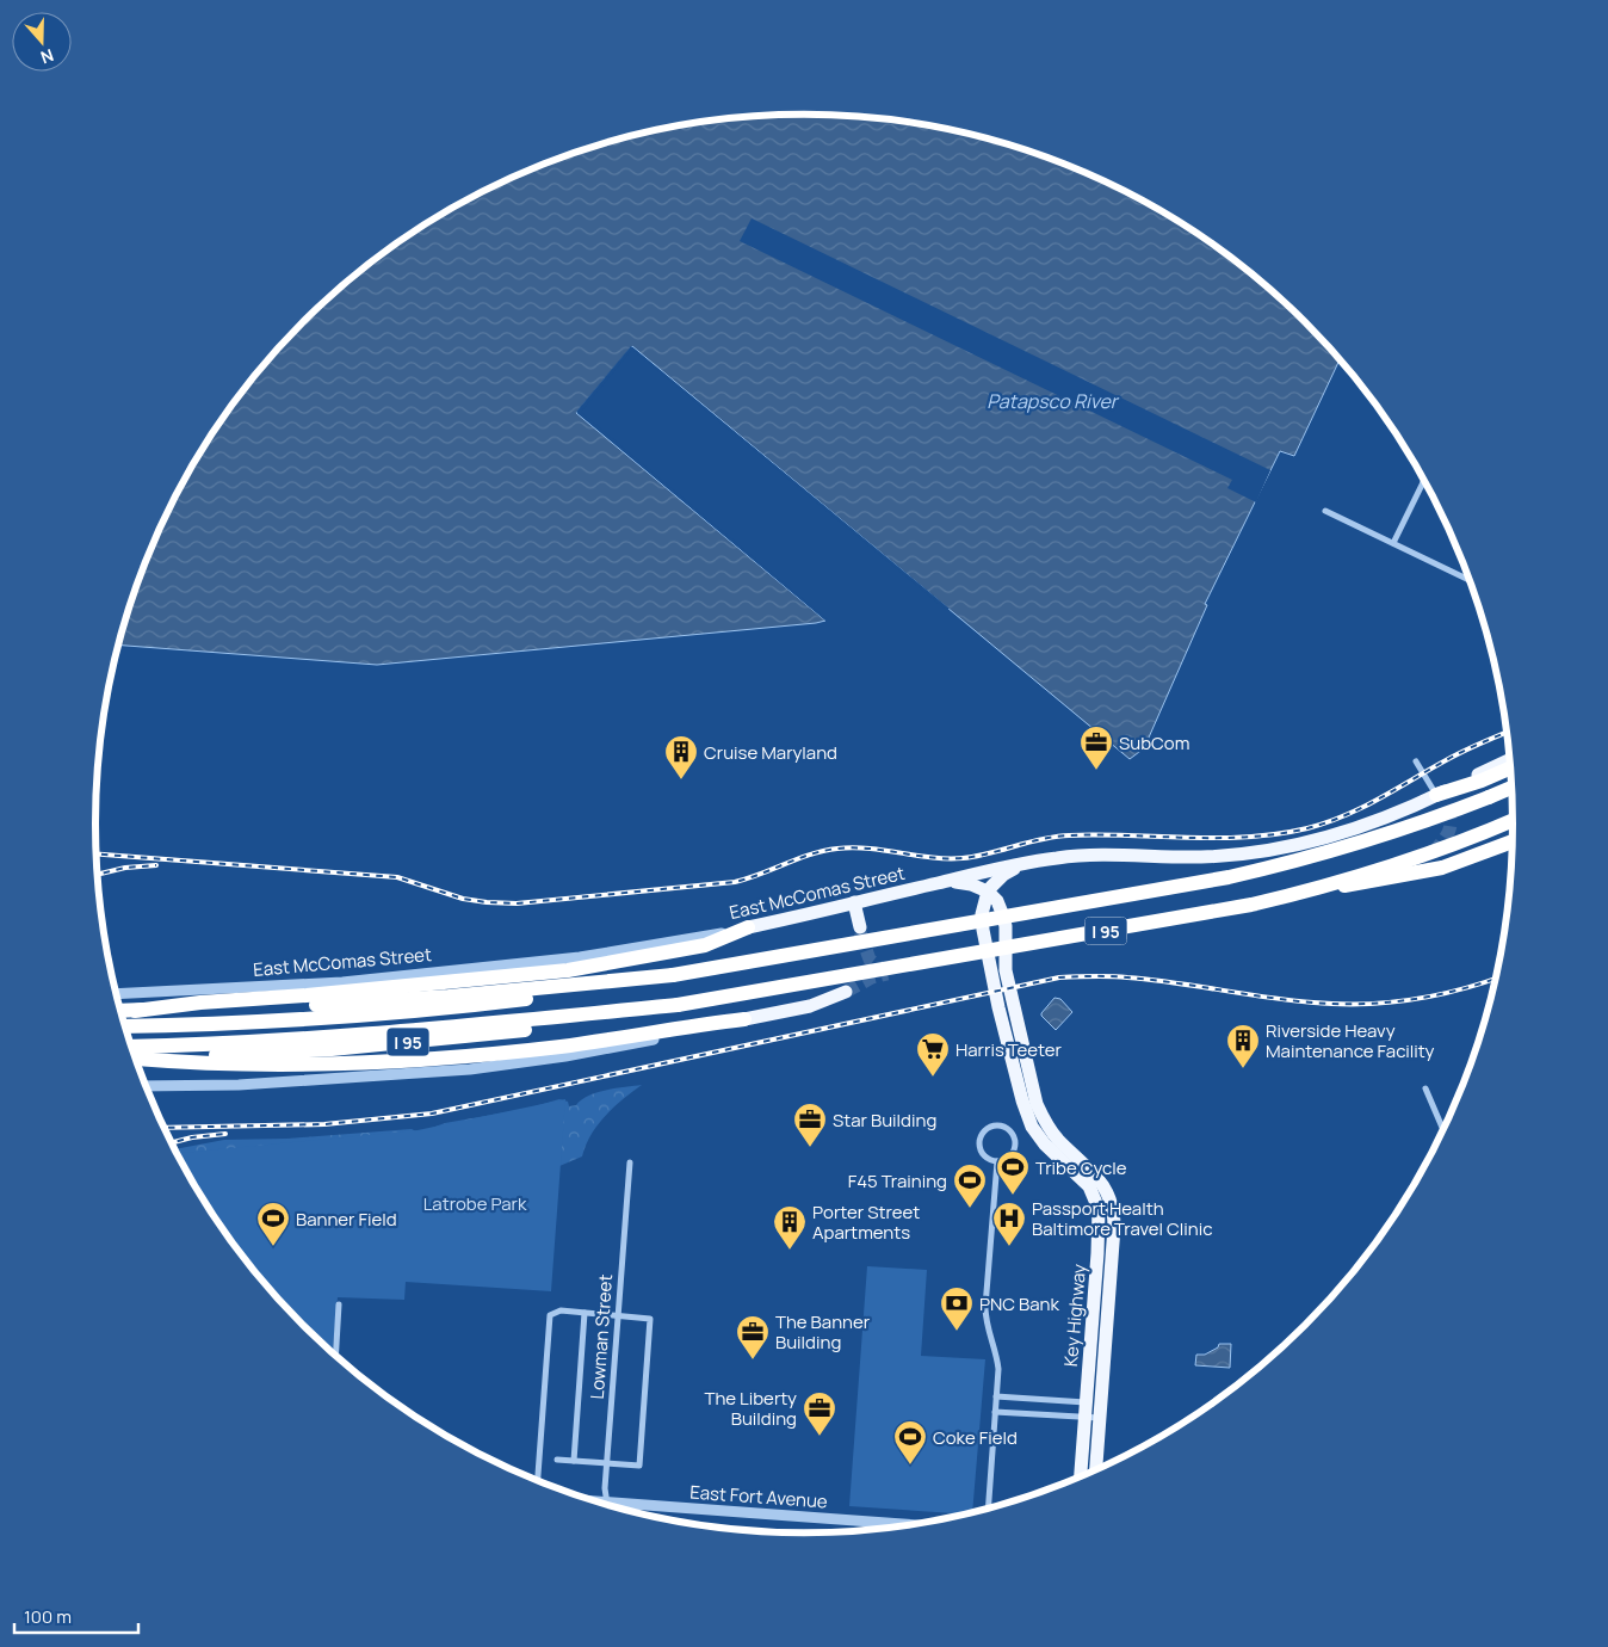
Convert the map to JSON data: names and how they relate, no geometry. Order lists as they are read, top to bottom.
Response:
{
  "streets": {
    "highway": ["I 95"],
    "main road": ["East McComas Street", "Key Highway"],
    "street": ["Lowman Street", "East Fort Avenue"]
  },
  "water": ["Patapsco River"],
  "parks": ["Latrobe Park"],
  "places": {
    "office": [
      "SubCom",
      "Star Building",
      "The Banner Building",
      "The Liberty Building"
    ],
    "building": ["Cruise Maryland", "Riverside Heavy Maintenance Facility", "Porter Street Apartments"],
    "supermarket": ["Harris Teeter"],
    "sports": [
      "Tribe Cycle",
      "F45 Training",
      "Banner Field",
      "Coke Field"
    ],
    "hospital": ["Passport Health Baltimore Travel Clinic"],
    "bank": ["PNC Bank"]
  },
  "scale_bar": "100 m",
  "north": "bottom"
}
